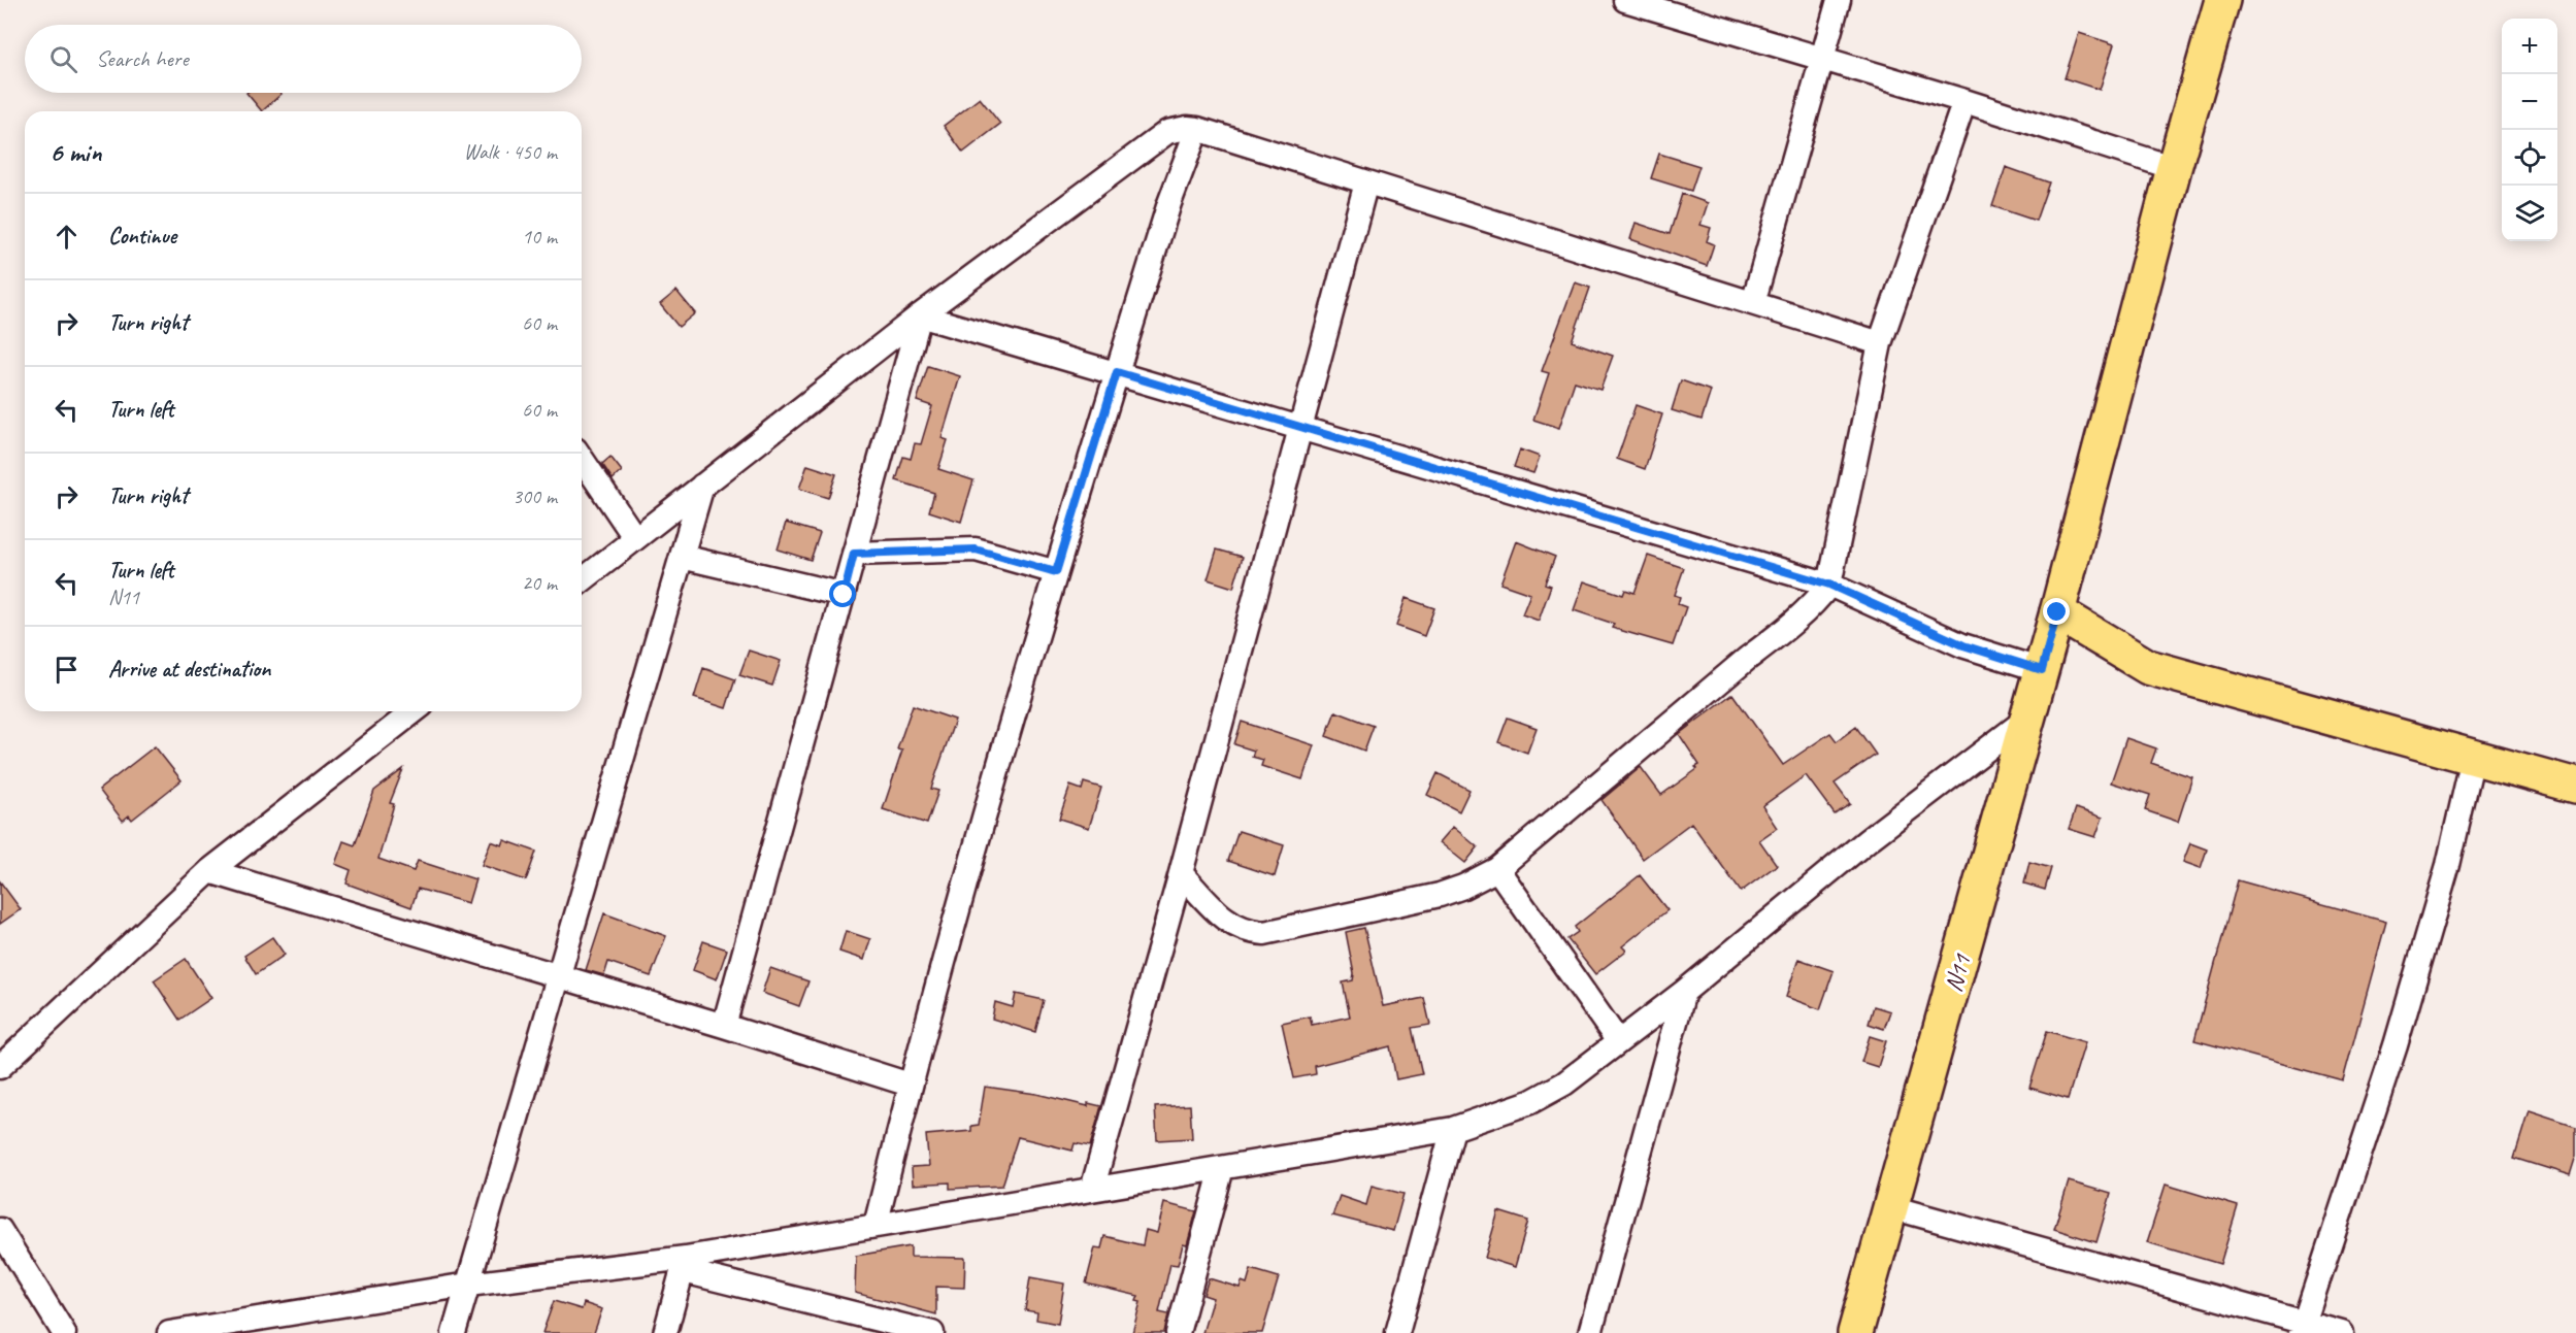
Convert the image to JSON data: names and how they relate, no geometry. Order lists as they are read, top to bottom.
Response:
{
  "streets": {
    "main road": ["N11"]
  },
  "page": {
    "map_buttons": ["+", "−"],
    "search": "Search here",
    "heading": ["6 min", "Walk · 450 m"],
    "list": [
      ["Continue", "10 m"],
      ["Turn right", "60 m"],
      ["Turn left", "60 m"],
      ["Turn right", "300 m"],
      ["Turn left", "N11", "20 m"],
      "Arrive at destination"
    ]
  }
}
